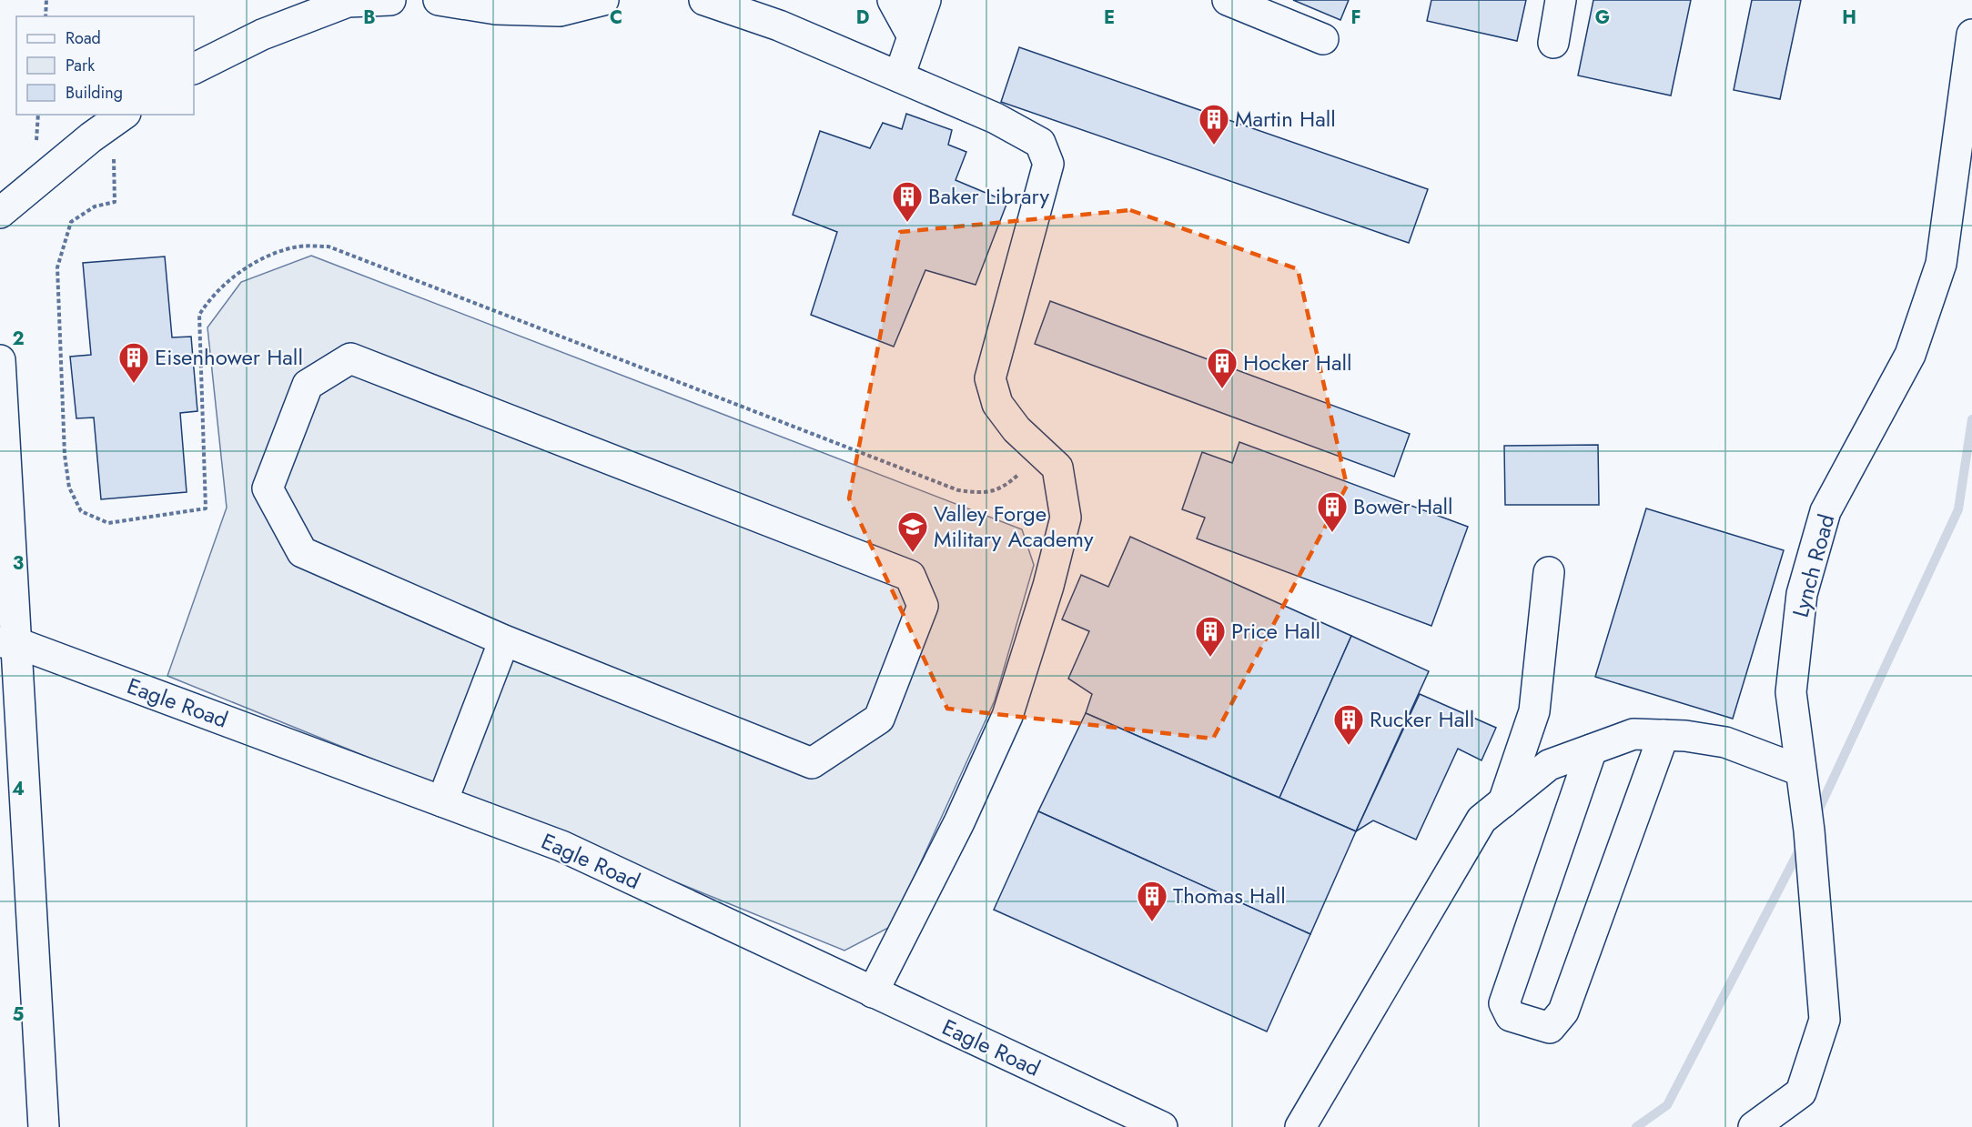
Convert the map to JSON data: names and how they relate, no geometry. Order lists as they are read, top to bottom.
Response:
{
  "streets": {
    "street": ["Lynch Road", "Eagle Road"]
  },
  "places": {
    "building": [
      "Martin Hall",
      "Baker Library",
      "Eisenhower Hall",
      "Hocker Hall",
      "Bower Hall",
      "Price Hall",
      "Rucker Hall",
      "Thomas Hall"
    ],
    "school or university": ["Valley Forge Military Academy"]
  },
  "legend": ["Road", "Park", "Building"],
  "grid": {
    "columns": [
      "B",
      "C",
      "D",
      "E",
      "F",
      "G",
      "H"
    ],
    "rows": [
      "2",
      "3",
      "4",
      "5"
    ]
  }
}
